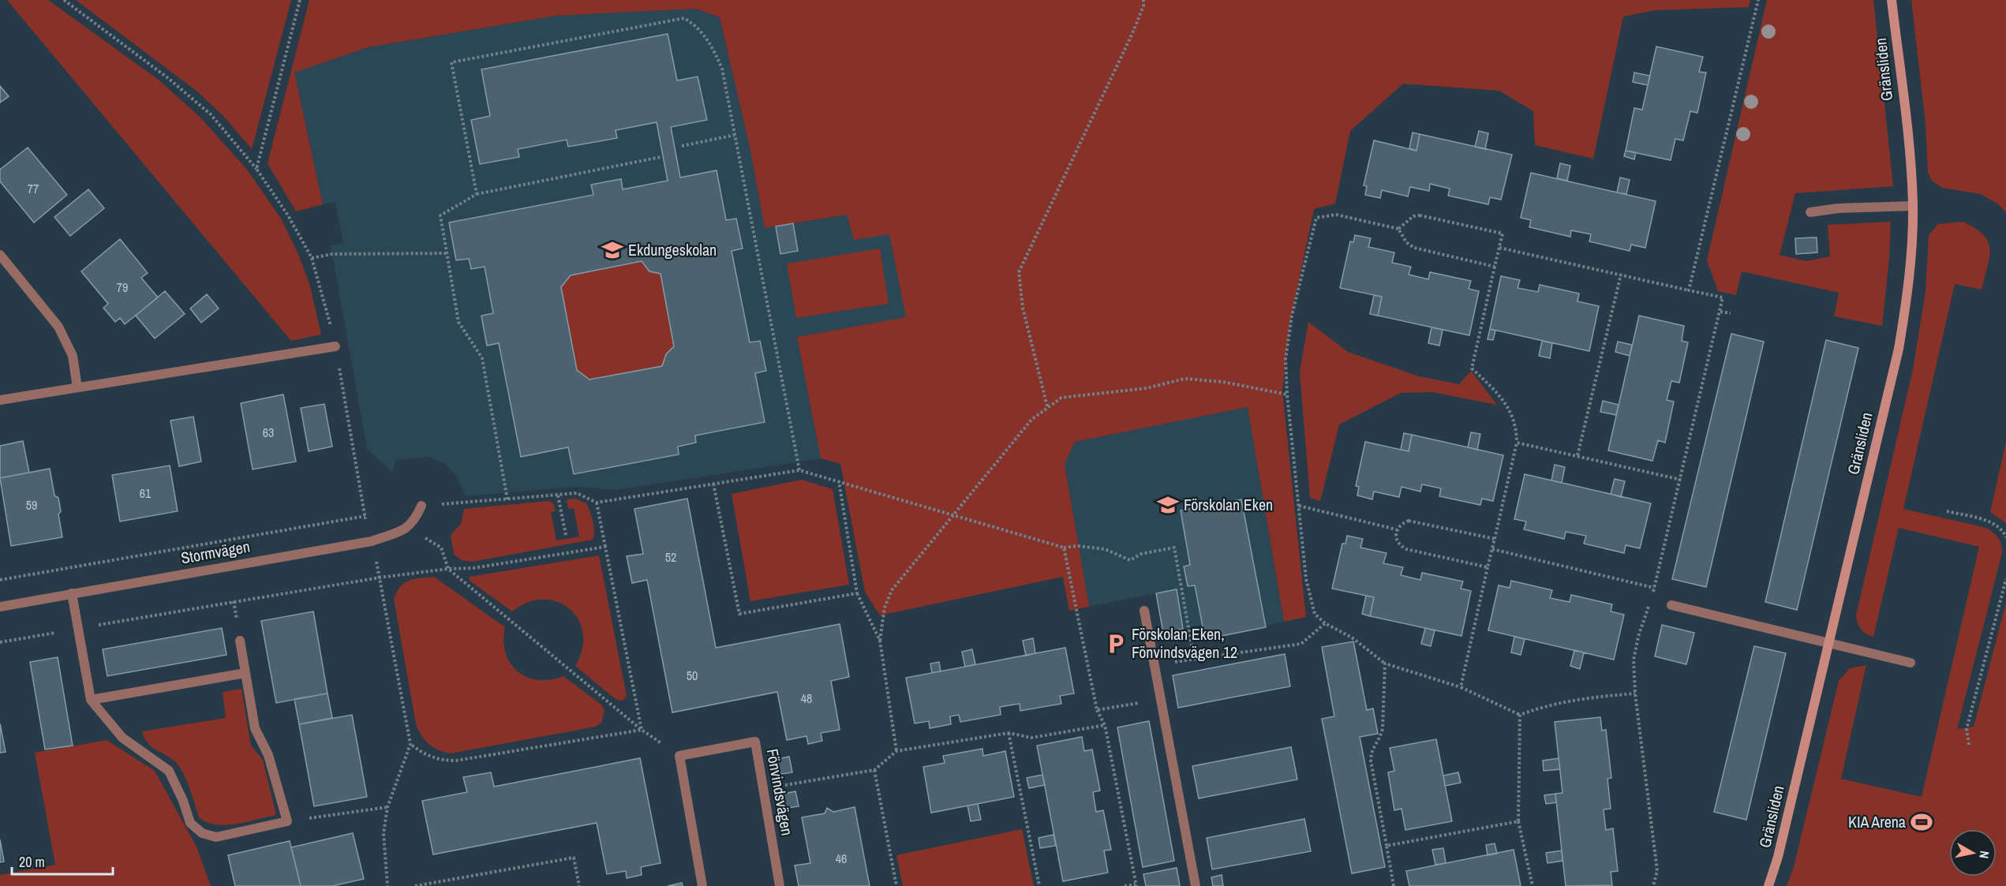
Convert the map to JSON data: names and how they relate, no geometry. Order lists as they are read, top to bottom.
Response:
{
  "streets": {
    "street": ["Gränsliden", "Stormvägen", "Fönvindsvägen"]
  },
  "places": {
    "school or university": ["Ekdungeskolan", "Förskolan Eken"],
    "parking": ["Förskolan Eken, Fönvindsvägen 12"],
    "sports": ["KIA Arena"]
  },
  "house_numbers": [
    "77",
    "79",
    "63",
    "61",
    "59",
    "52",
    "50",
    "48",
    "46"
  ],
  "scale_bar": "20 m",
  "north": "right"
}
